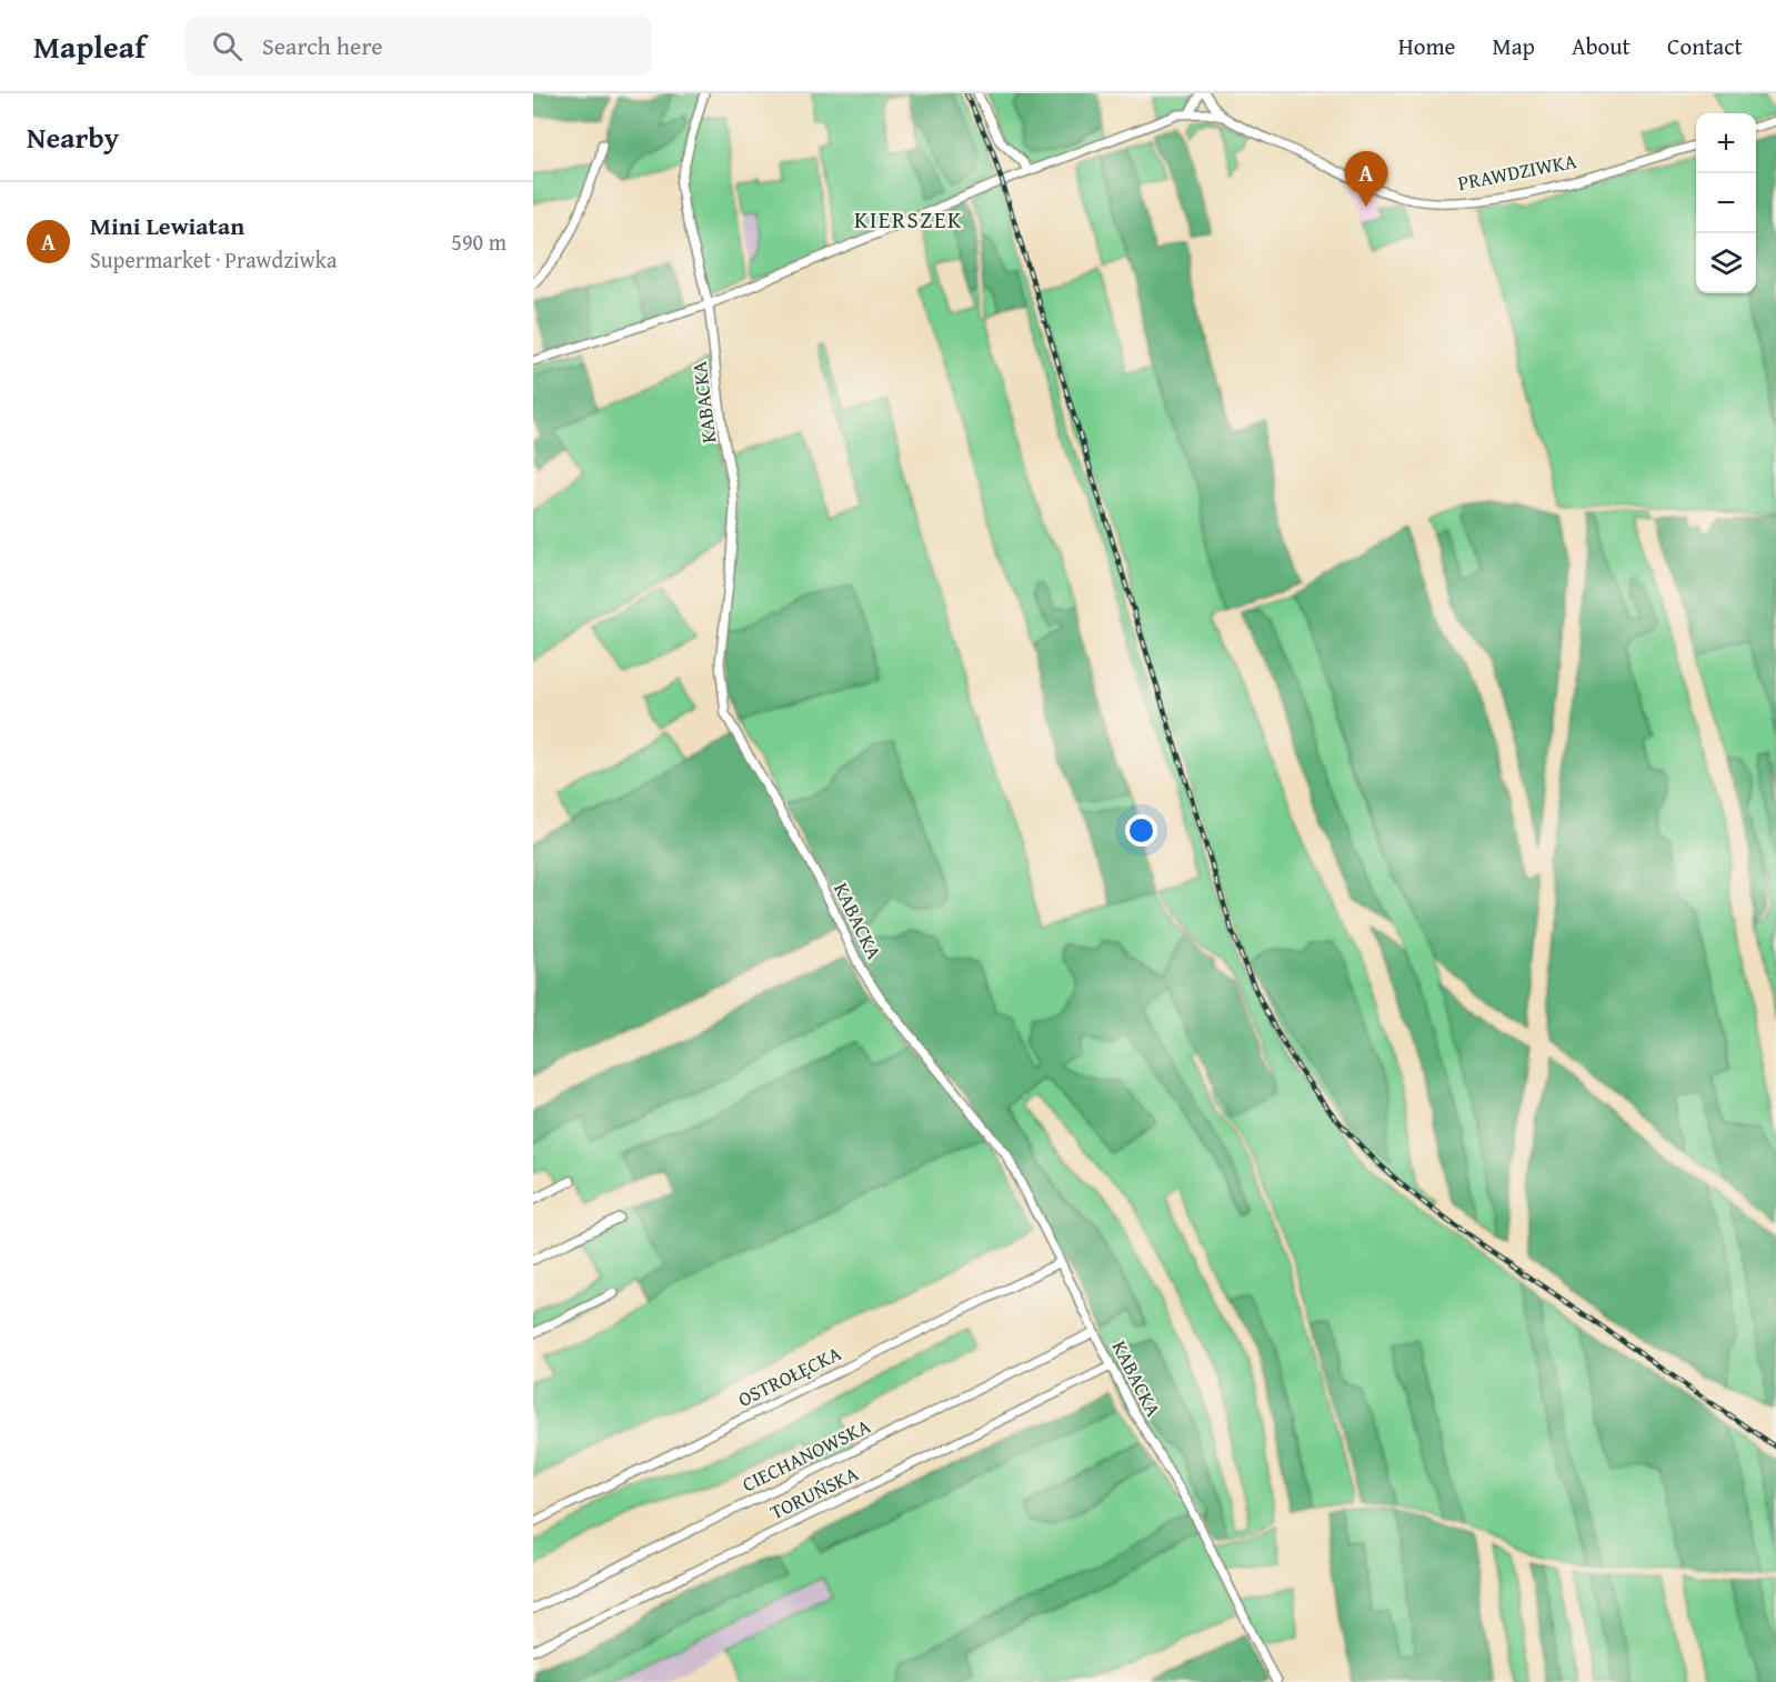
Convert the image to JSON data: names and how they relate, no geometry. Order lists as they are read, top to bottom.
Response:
{
  "streets": {
    "street": [
      "PRAWDZIWKA",
      "KABACKA",
      "OSTROŁĘCKA",
      "CIECHANOWSKA",
      "TORUŃSKA"
    ]
  },
  "crossings": [
    ["KABACKA", "OSTROŁĘCKA"],
    ["KABACKA", "CIECHANOWSKA"],
    ["KABACKA", "TORUŃSKA"]
  ],
  "districts": ["KIERSZEK"],
  "page": {
    "header": "Mapleaf",
    "search": "Search here",
    "nav": [
      "Home",
      "Map",
      "About",
      "Contact"
    ],
    "heading": "Nearby",
    "map_buttons": ["+", "−"],
    "pins": "A",
    "list": [
      {
        "mark": "A",
        "name": "Mini Lewiatan",
        "note": "Supermarket · Prawdziwka",
        "value": "590 m"
      }
    ]
  }
}
